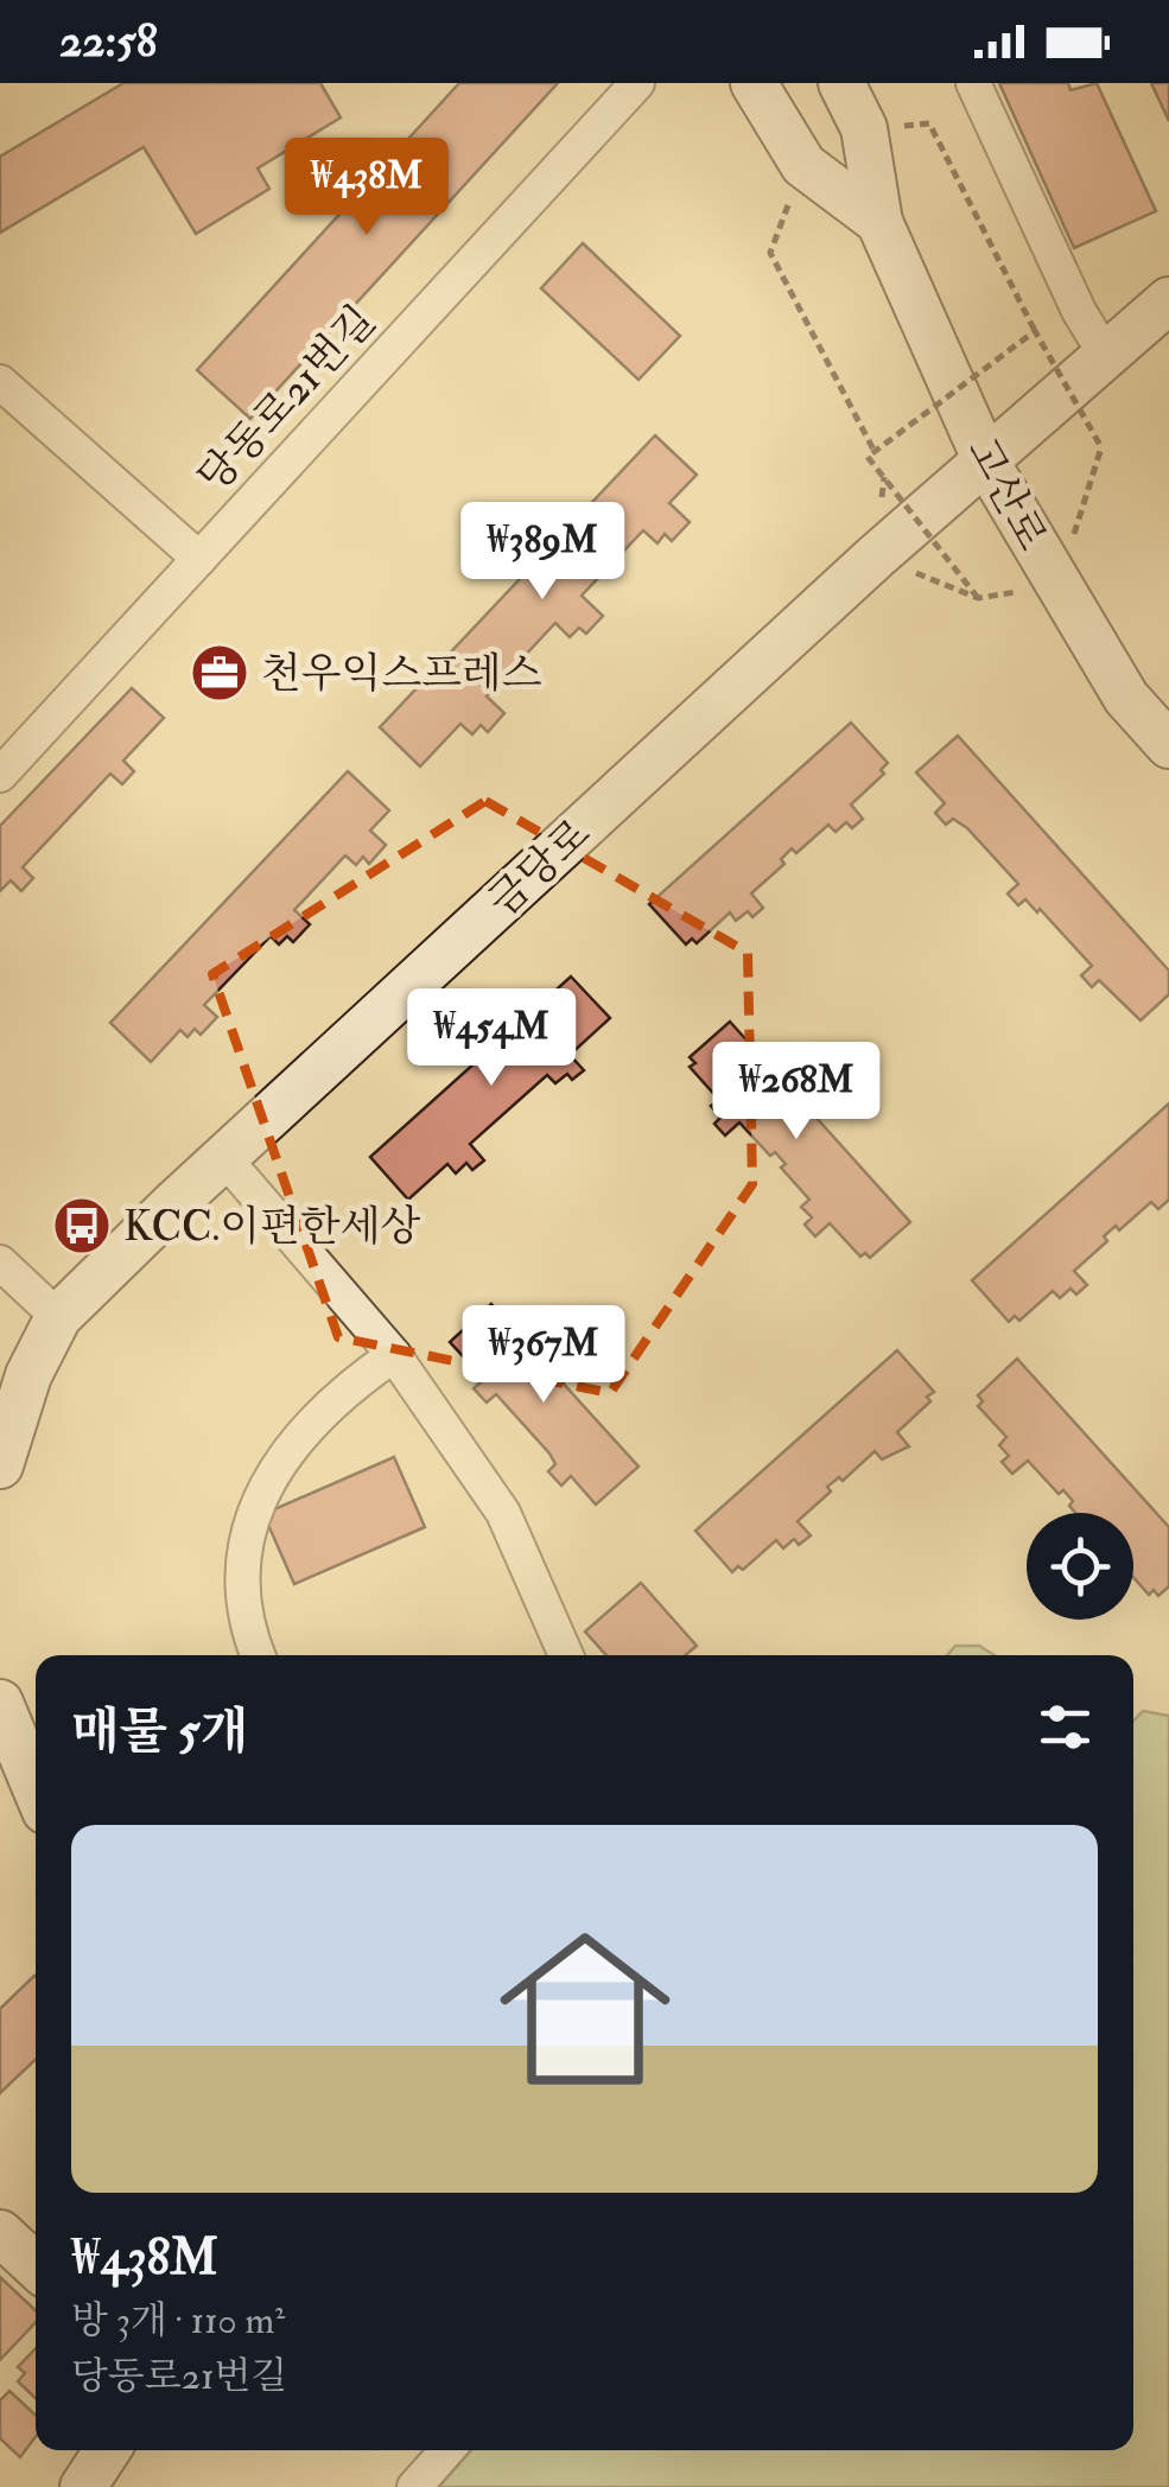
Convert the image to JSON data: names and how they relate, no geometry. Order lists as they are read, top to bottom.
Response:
{
  "streets": {
    "street": ["당동로21번길", "고산로", "금당로"]
  },
  "crossings": [
    ["고산로", "금당로"]
  ],
  "places": {
    "office": ["천우익스프레스"],
    "bus stop": ["KCC.이편한세상"]
  },
  "page": {
    "status": "22:58",
    "price": [
      "₩438M",
      "₩389M",
      "₩454M",
      "₩268M",
      "₩367M"
    ],
    "heading": "매물 5개",
    "list": [
      {
        "name": "₩438M",
        "note": "방 3개 · 110 m² · 당동로21번길"
      }
    ]
  }
}
